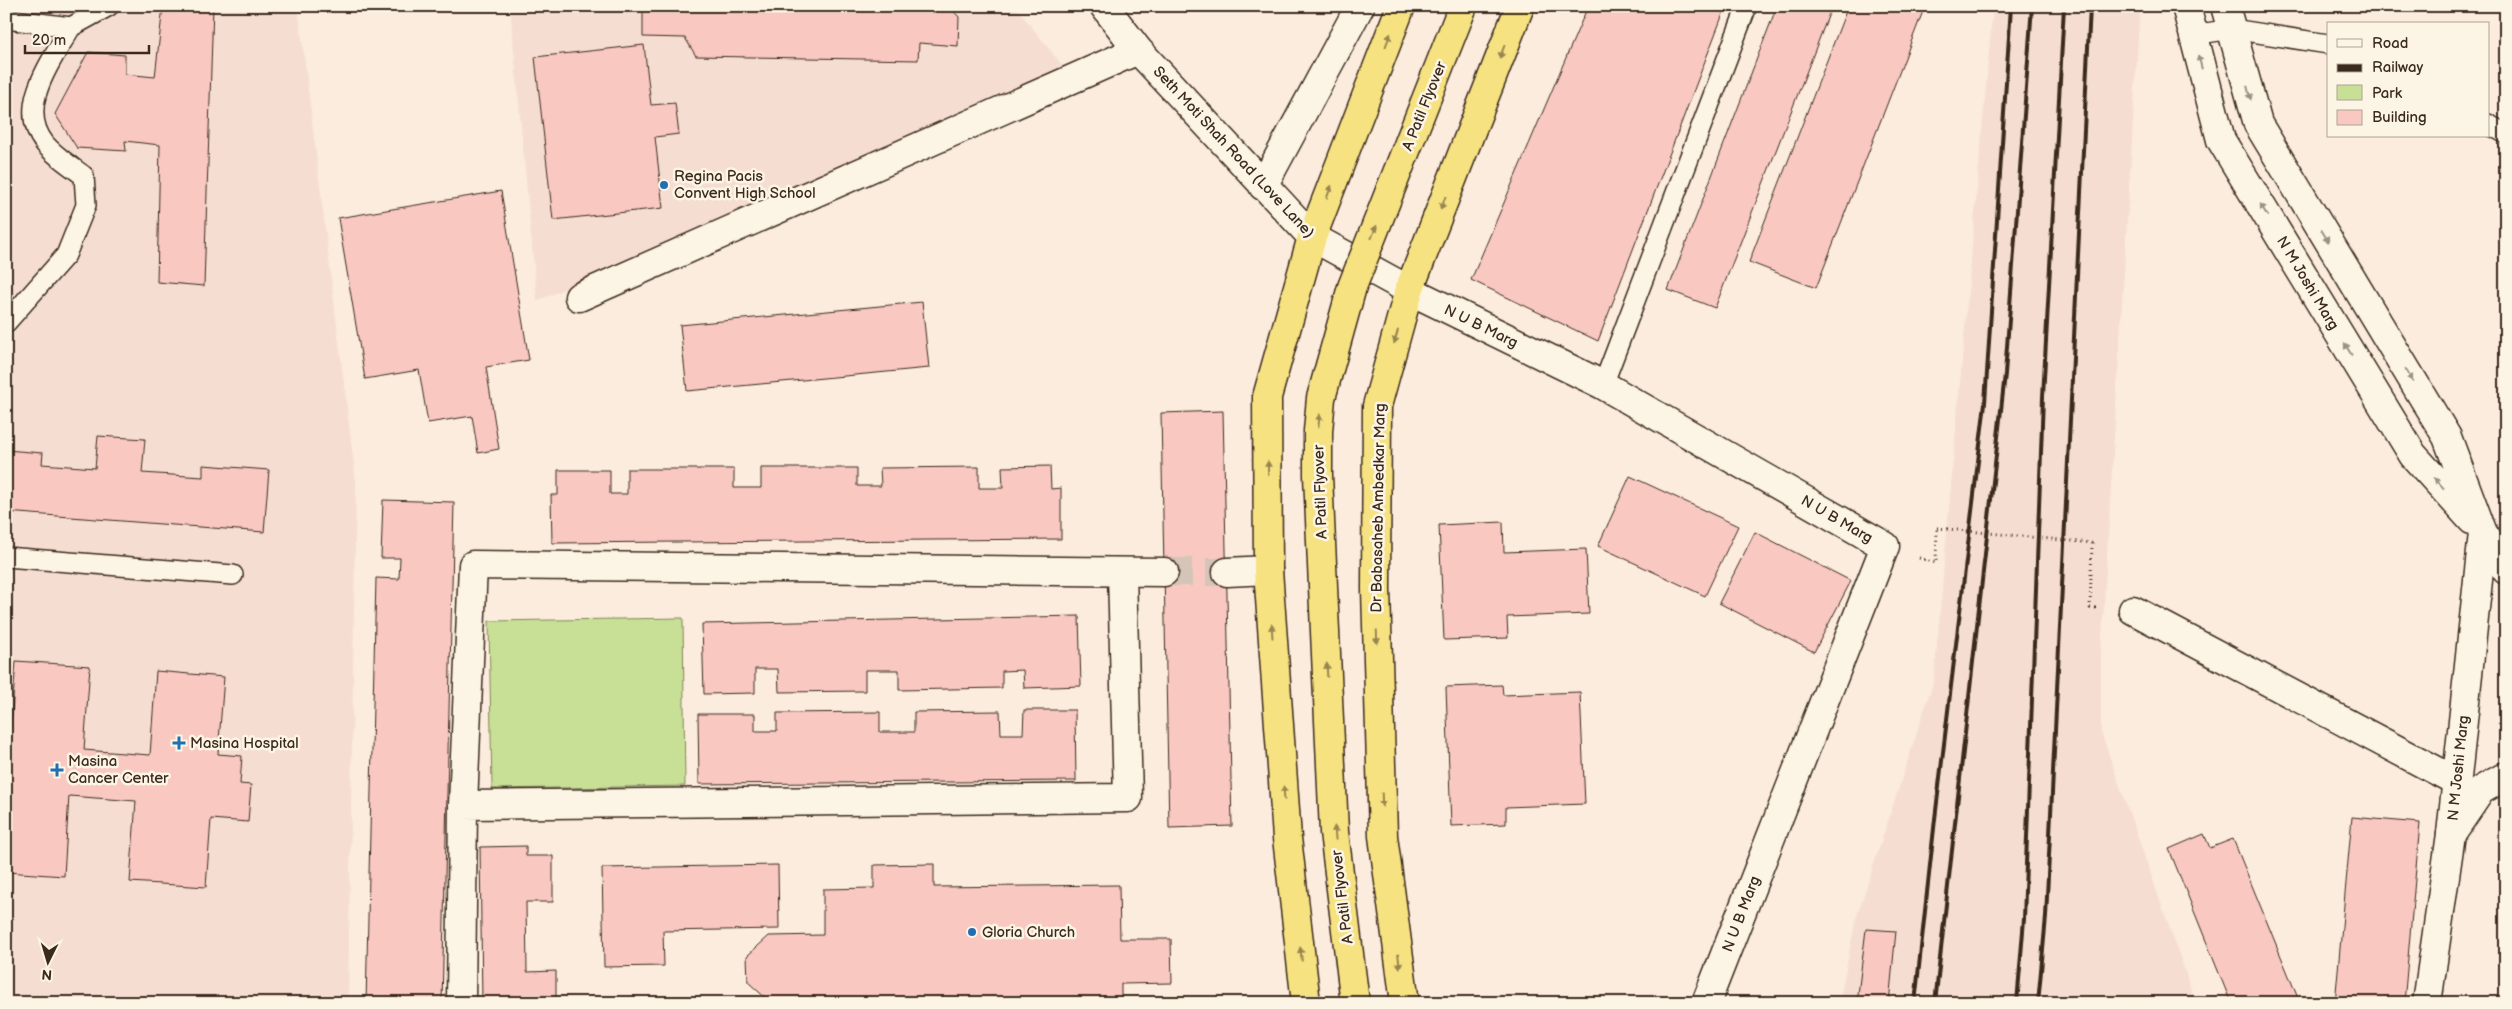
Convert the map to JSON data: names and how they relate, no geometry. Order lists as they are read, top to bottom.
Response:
{
  "streets": {
    "highway": ["A Patil Flyover", "Dr Babasaheb Ambedkar Marg"],
    "street": ["Seth Moti Shah Road (Love Lane)", "N M Joshi Marg", "N U B Marg"]
  },
  "crossings": [
    ["Seth Moti Shah Road (Love Lane)", "N U B Marg"],
    ["Seth Moti Shah Road (Love Lane)", "Dr Babasaheb Ambedkar Marg"],
    ["N U B Marg", "Dr Babasaheb Ambedkar Marg"]
  ],
  "places": {
    "other": ["Regina Pacis Convent High School", "Gloria Church"],
    "health": ["Masina Hospital", "Masina Cancer Center"]
  },
  "legend": [
    "Road",
    "Railway",
    "Park",
    "Building"
  ],
  "scale_bar": "20 m",
  "north": "bottom"
}
